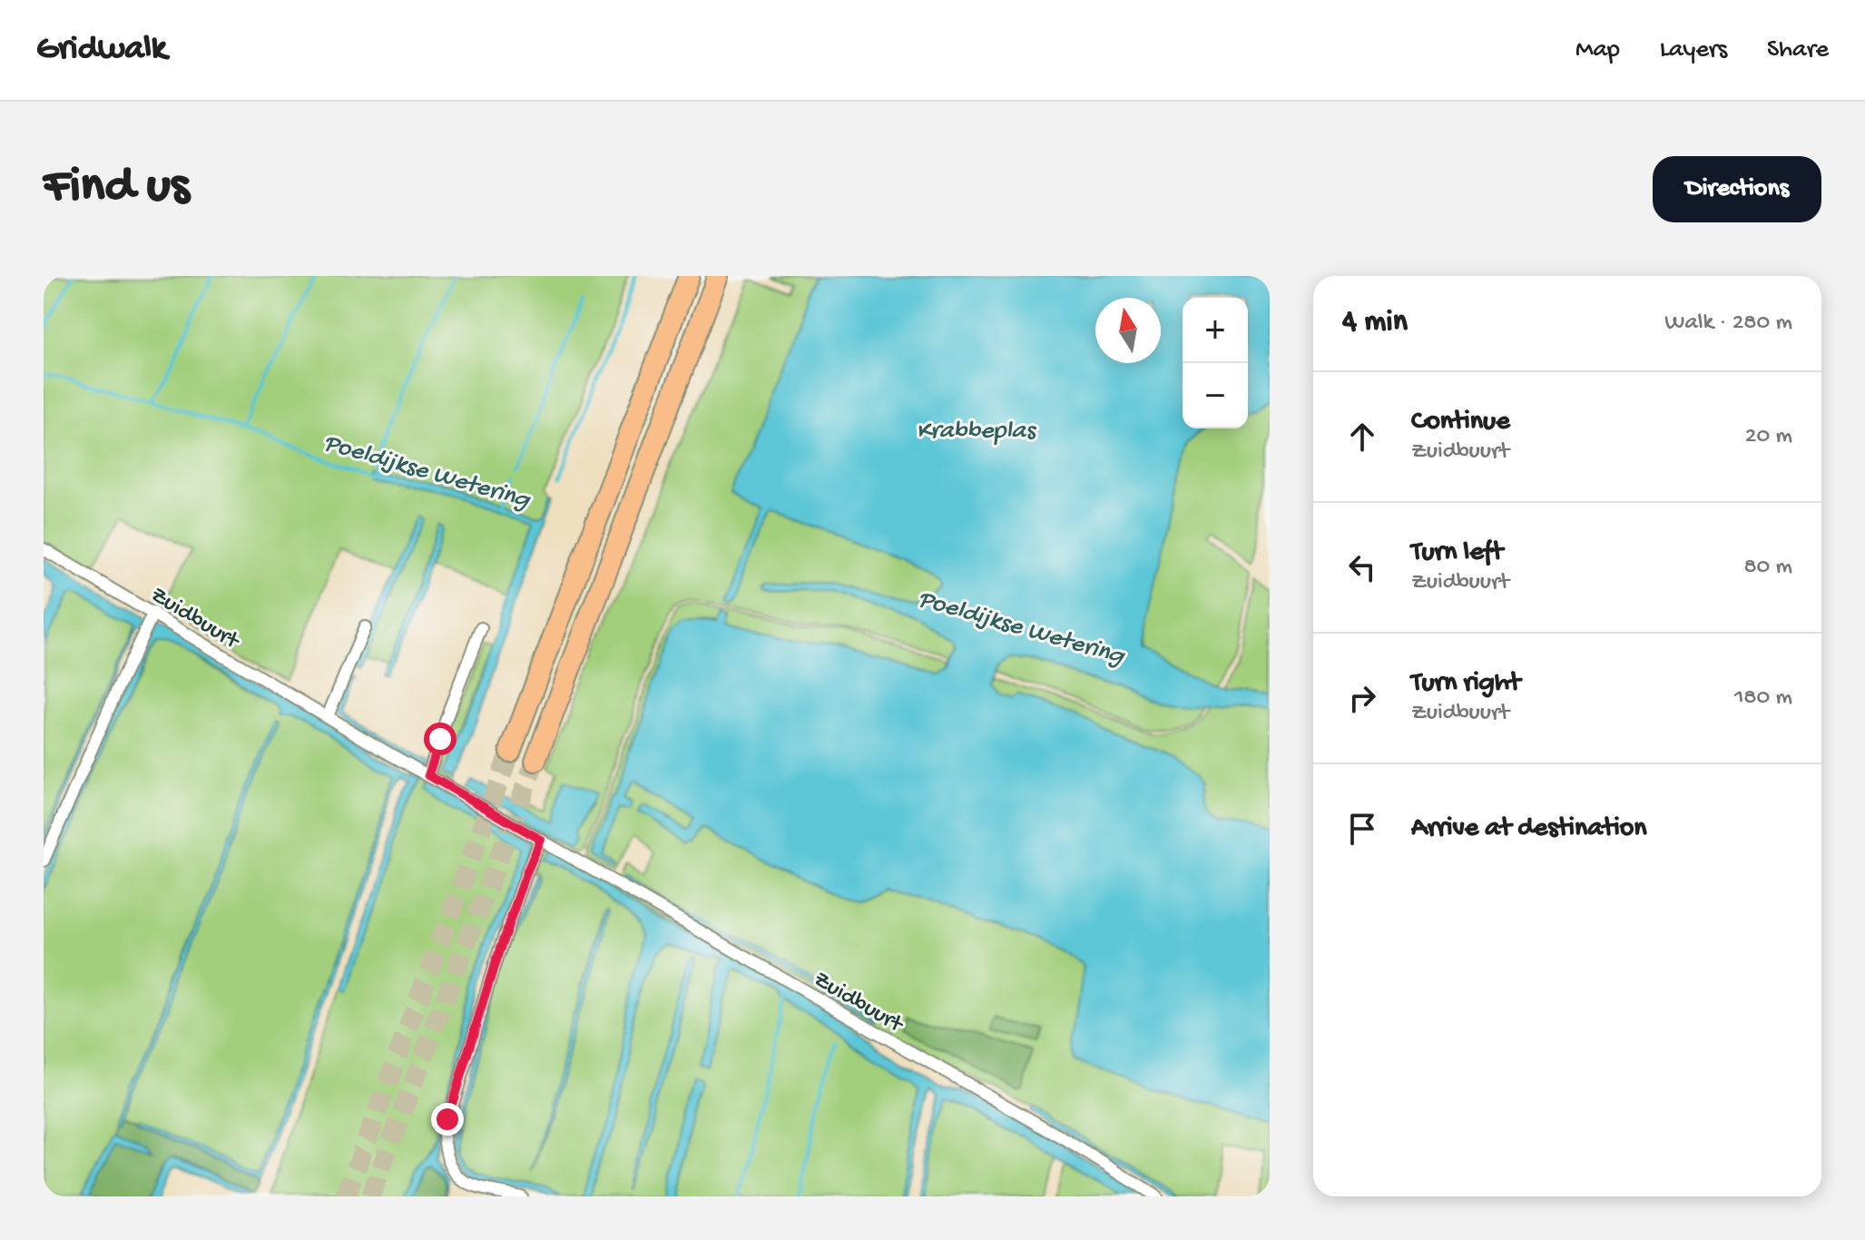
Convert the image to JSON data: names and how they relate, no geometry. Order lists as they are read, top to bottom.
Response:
{
  "streets": {
    "street": ["Zuidbuurt"]
  },
  "water": ["Krabbeplas", "Poeldijkse Wetering"],
  "north": "top",
  "page": {
    "header": "Gridwalk",
    "nav": ["Map", "Layers", "Share"],
    "buttons": "Directions",
    "title": "Find us",
    "heading": ["4 min", "Walk · 280 m"],
    "map_buttons": ["+", "−"],
    "list": [
      ["Continue", "Zuidbuurt", "20 m"],
      ["Turn left", "Zuidbuurt", "80 m"],
      ["Turn right", "Zuidbuurt", "180 m"],
      "Arrive at destination"
    ]
  }
}
